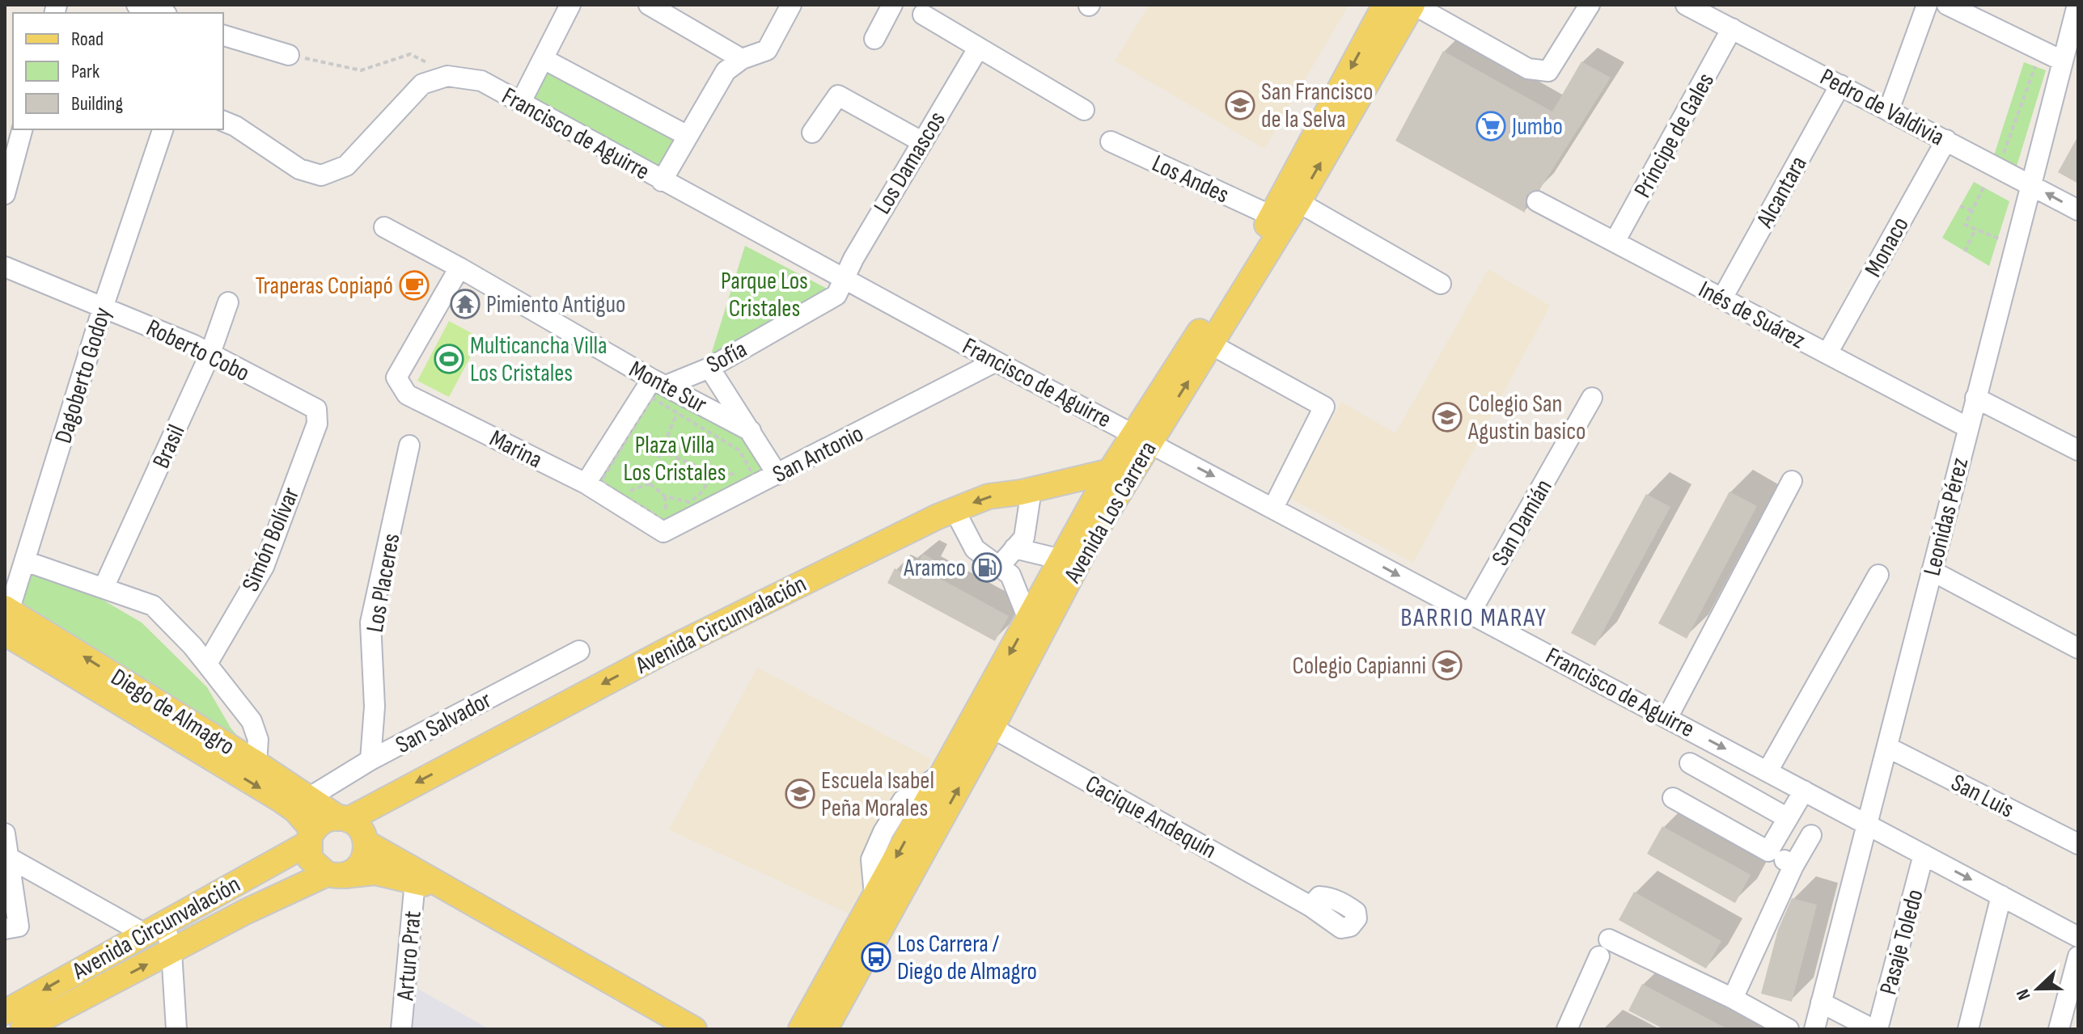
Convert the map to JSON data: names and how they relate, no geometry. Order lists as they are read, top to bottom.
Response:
{
  "streets": {
    "main road": ["Avenida Los Carrera", "Avenida Circunvalación", "Diego de Almagro"],
    "street": [
      "Pedro de Valdivia",
      "Francisco de Aguirre",
      "Príncipe de Gales",
      "Los Damascos",
      "Los Andes",
      "Alcantara",
      "Monaco",
      "Inés de Suárez",
      "Roberto Cobo",
      "Sofía",
      "Dagoberto Godoy",
      "Monte Sur",
      "Brasil",
      "Marina",
      "San Antonio",
      "Leonidas Pérez",
      "San Damián",
      "Simón Bolívar",
      "Los Placeres",
      "San Salvador",
      "San Luis",
      "Cacique Andequín",
      "Pasaje Toledo",
      "Arturo Prat"
    ]
  },
  "crossings": [
    ["Pedro de Valdivia", "Príncipe de Gales"],
    ["Pedro de Valdivia", "Alcantara"],
    ["Pedro de Valdivia", "Monaco"],
    ["Pedro de Valdivia", "Leonidas Pérez"],
    ["Francisco de Aguirre", "Los Damascos"],
    ["Francisco de Aguirre", "Sofía"],
    ["Francisco de Aguirre", "San Antonio"],
    ["Francisco de Aguirre", "Avenida Los Carrera"],
    ["Francisco de Aguirre", "Leonidas Pérez"],
    ["Francisco de Aguirre", "San Damián"],
    ["Francisco de Aguirre", "Pasaje Toledo"],
    ["Príncipe de Gales", "Inés de Suárez"],
    ["Los Damascos", "Sofía"],
    ["Los Andes", "Avenida Los Carrera"],
    ["Alcantara", "Inés de Suárez"],
    ["Monaco", "Inés de Suárez"],
    ["Inés de Suárez", "Leonidas Pérez"],
    ["Roberto Cobo", "Dagoberto Godoy"],
    ["Roberto Cobo", "Brasil"],
    ["Roberto Cobo", "Simón Bolívar"],
    ["Sofía", "Monte Sur"],
    ["Dagoberto Godoy", "Diego de Almagro"],
    ["Monte Sur", "Marina"],
    ["Marina", "San Antonio"],
    ["Avenida Los Carrera", "Avenida Circunvalación"],
    ["Avenida Los Carrera", "Cacique Andequín"],
    ["Leonidas Pérez", "San Luis"],
    ["Los Placeres", "San Salvador"],
    ["Avenida Circunvalación", "Diego de Almagro"],
    ["Diego de Almagro", "San Salvador"]
  ],
  "districts": ["BARRIO MARAY"],
  "parks": ["Parque Los Cristales", "Plaza Villa Los Cristales"],
  "places": {
    "school or university": [
      "San Francisco de la Selva",
      "Colegio San Agustin basico",
      "Colegio Capianni",
      "Escuela Isabel Peña Morales"
    ],
    "supermarket": ["Jumbo"],
    "cafe": ["Traperas Copiapó"],
    "temple": ["Pimiento Antiguo"],
    "sports": ["Multicancha Villa Los Cristales"],
    "fuel station": ["Aramco"],
    "bus stop": ["Los Carrera / Diego de Almagro"]
  },
  "legend": ["Road", "Park", "Building"],
  "north": "left"
}
